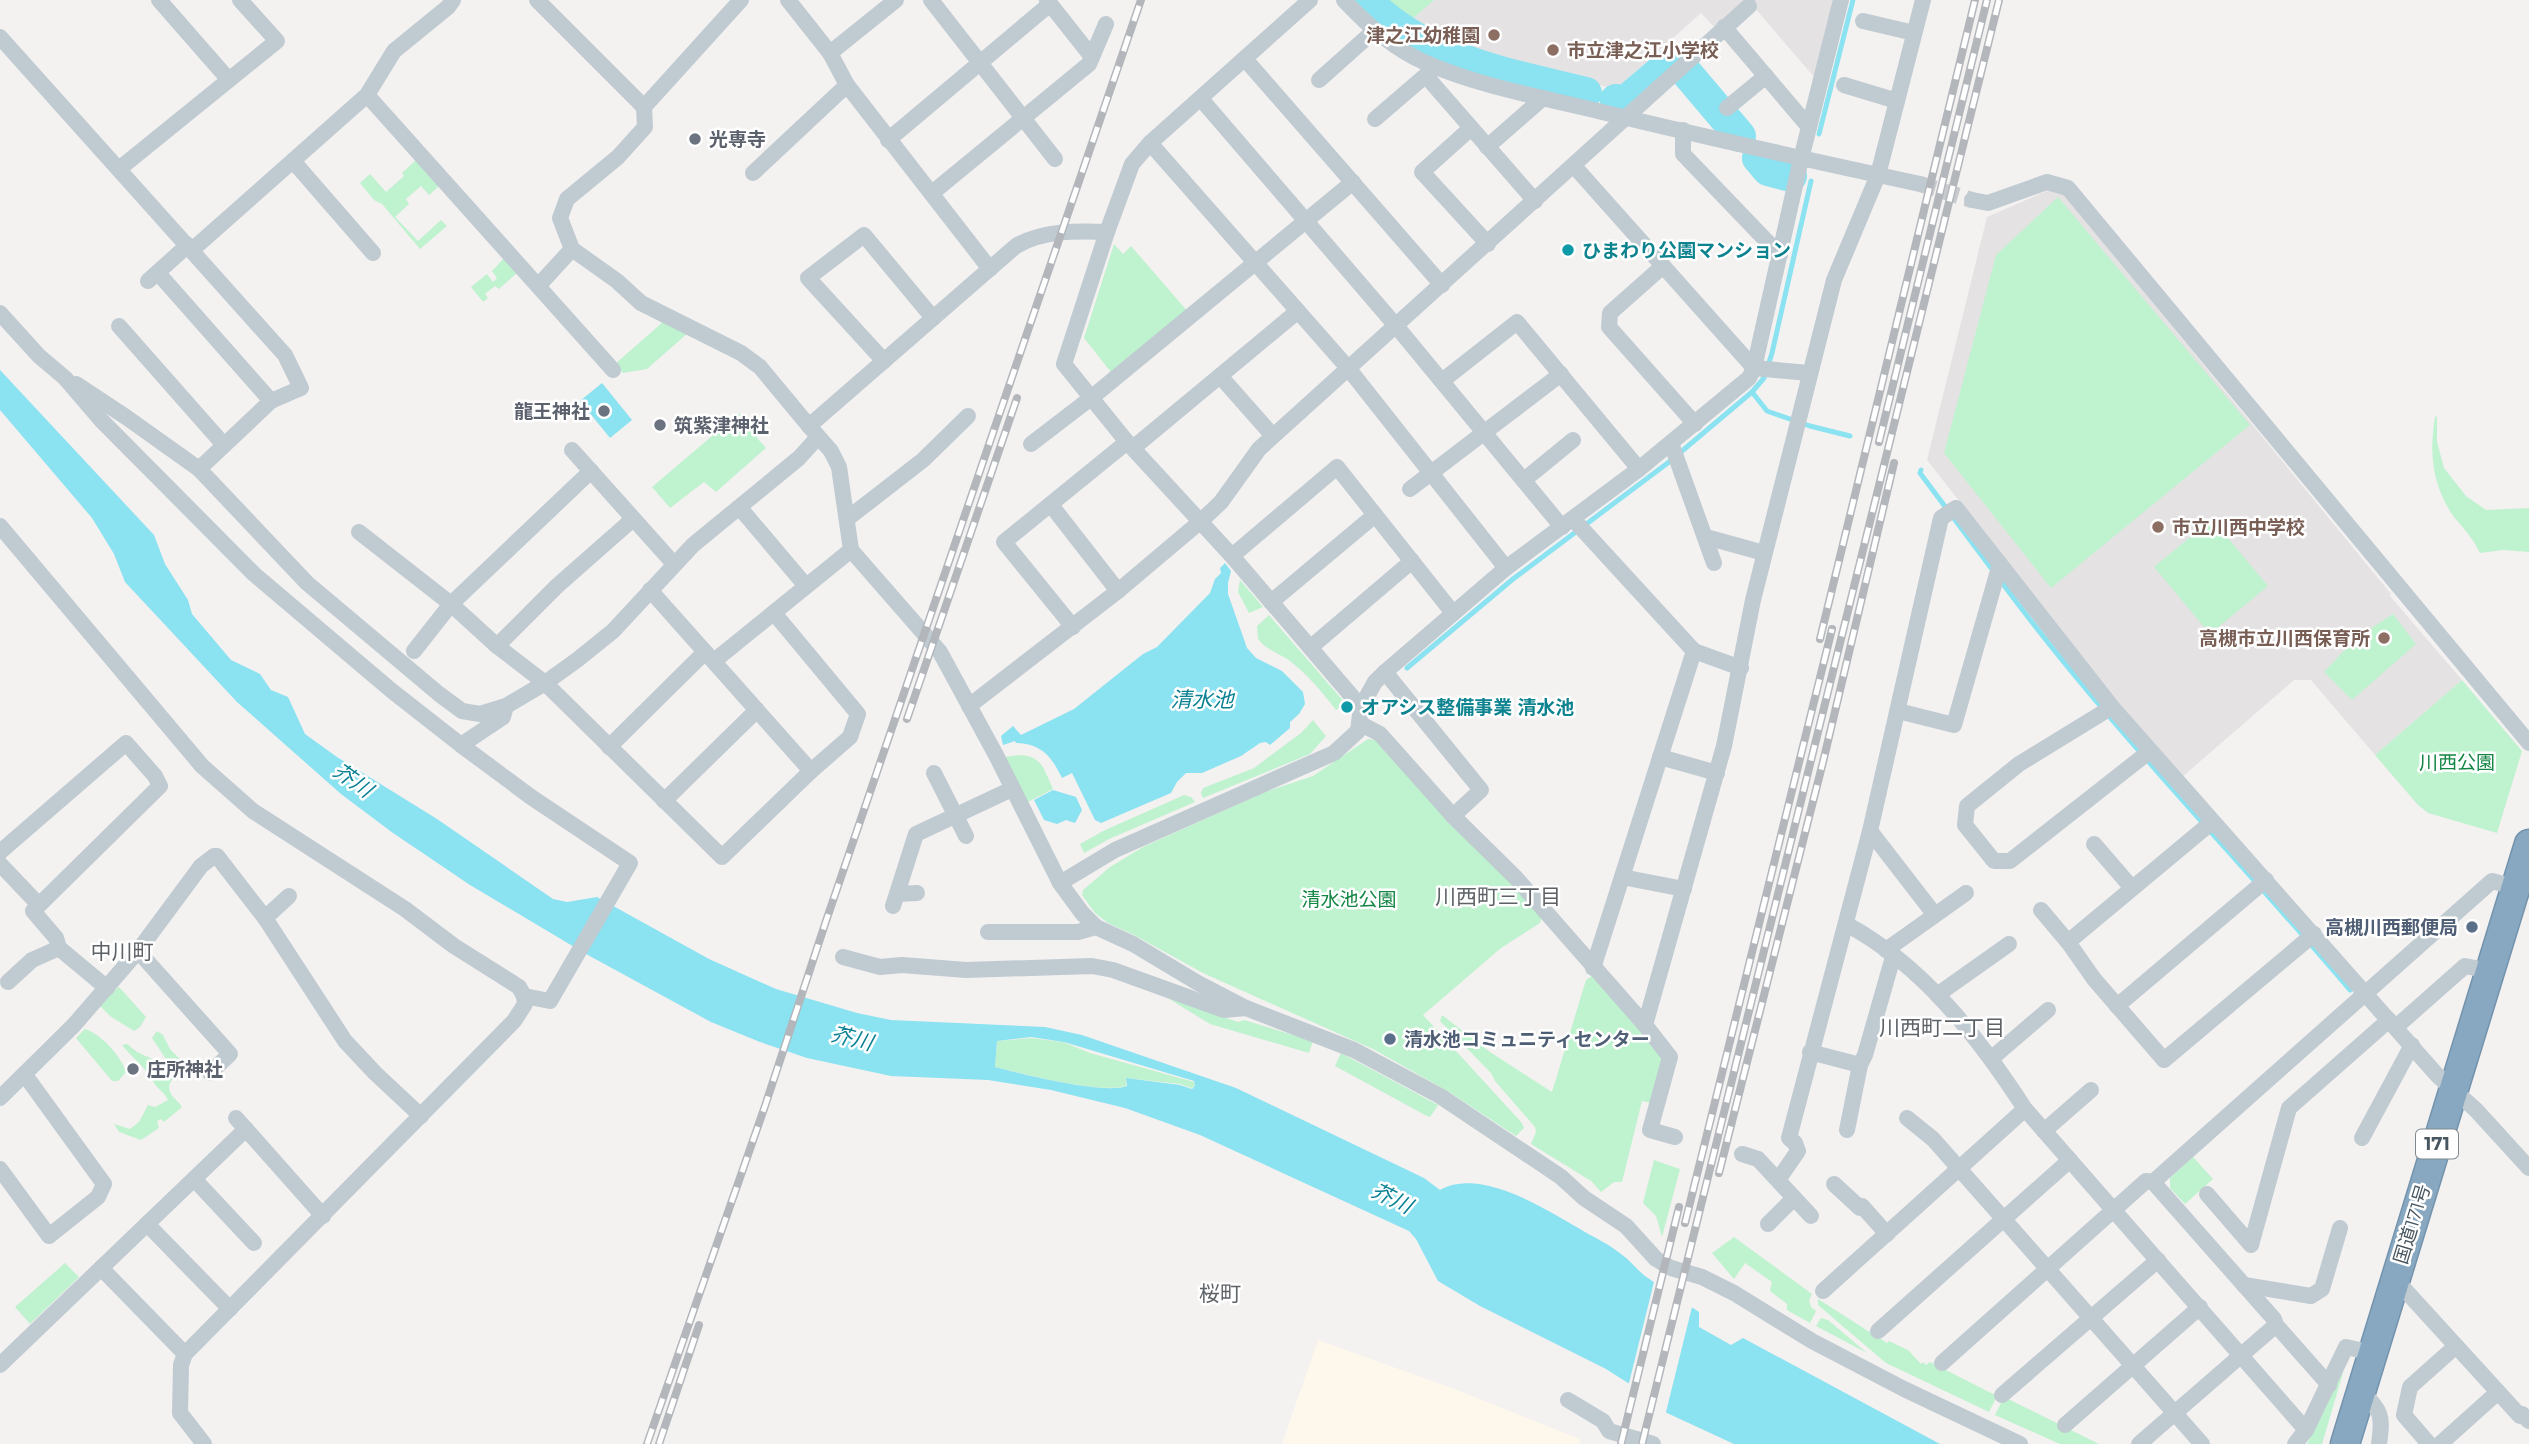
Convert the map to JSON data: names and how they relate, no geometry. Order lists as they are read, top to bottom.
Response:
{
  "streets": {
    "highway": ["171", "国道171号"]
  },
  "districts": [
    "川西町三丁目",
    "中川町",
    "川西町二丁目",
    "桜町"
  ],
  "water": ["清水池", "芥川"],
  "parks": ["川西公園", "清水池公園"],
  "places": [
    "津之江幼稚園",
    "市立津之江小学校",
    "光専寺",
    "ひまわり公園マンション",
    "龍王神社",
    "筑紫津神社",
    "市立川西中学校",
    "高槻市立川西保育所",
    "オアシス整備事業 清水池",
    "高槻川西郵便局",
    "清水池コミュニティセンター",
    "庄所神社"
  ]
}
